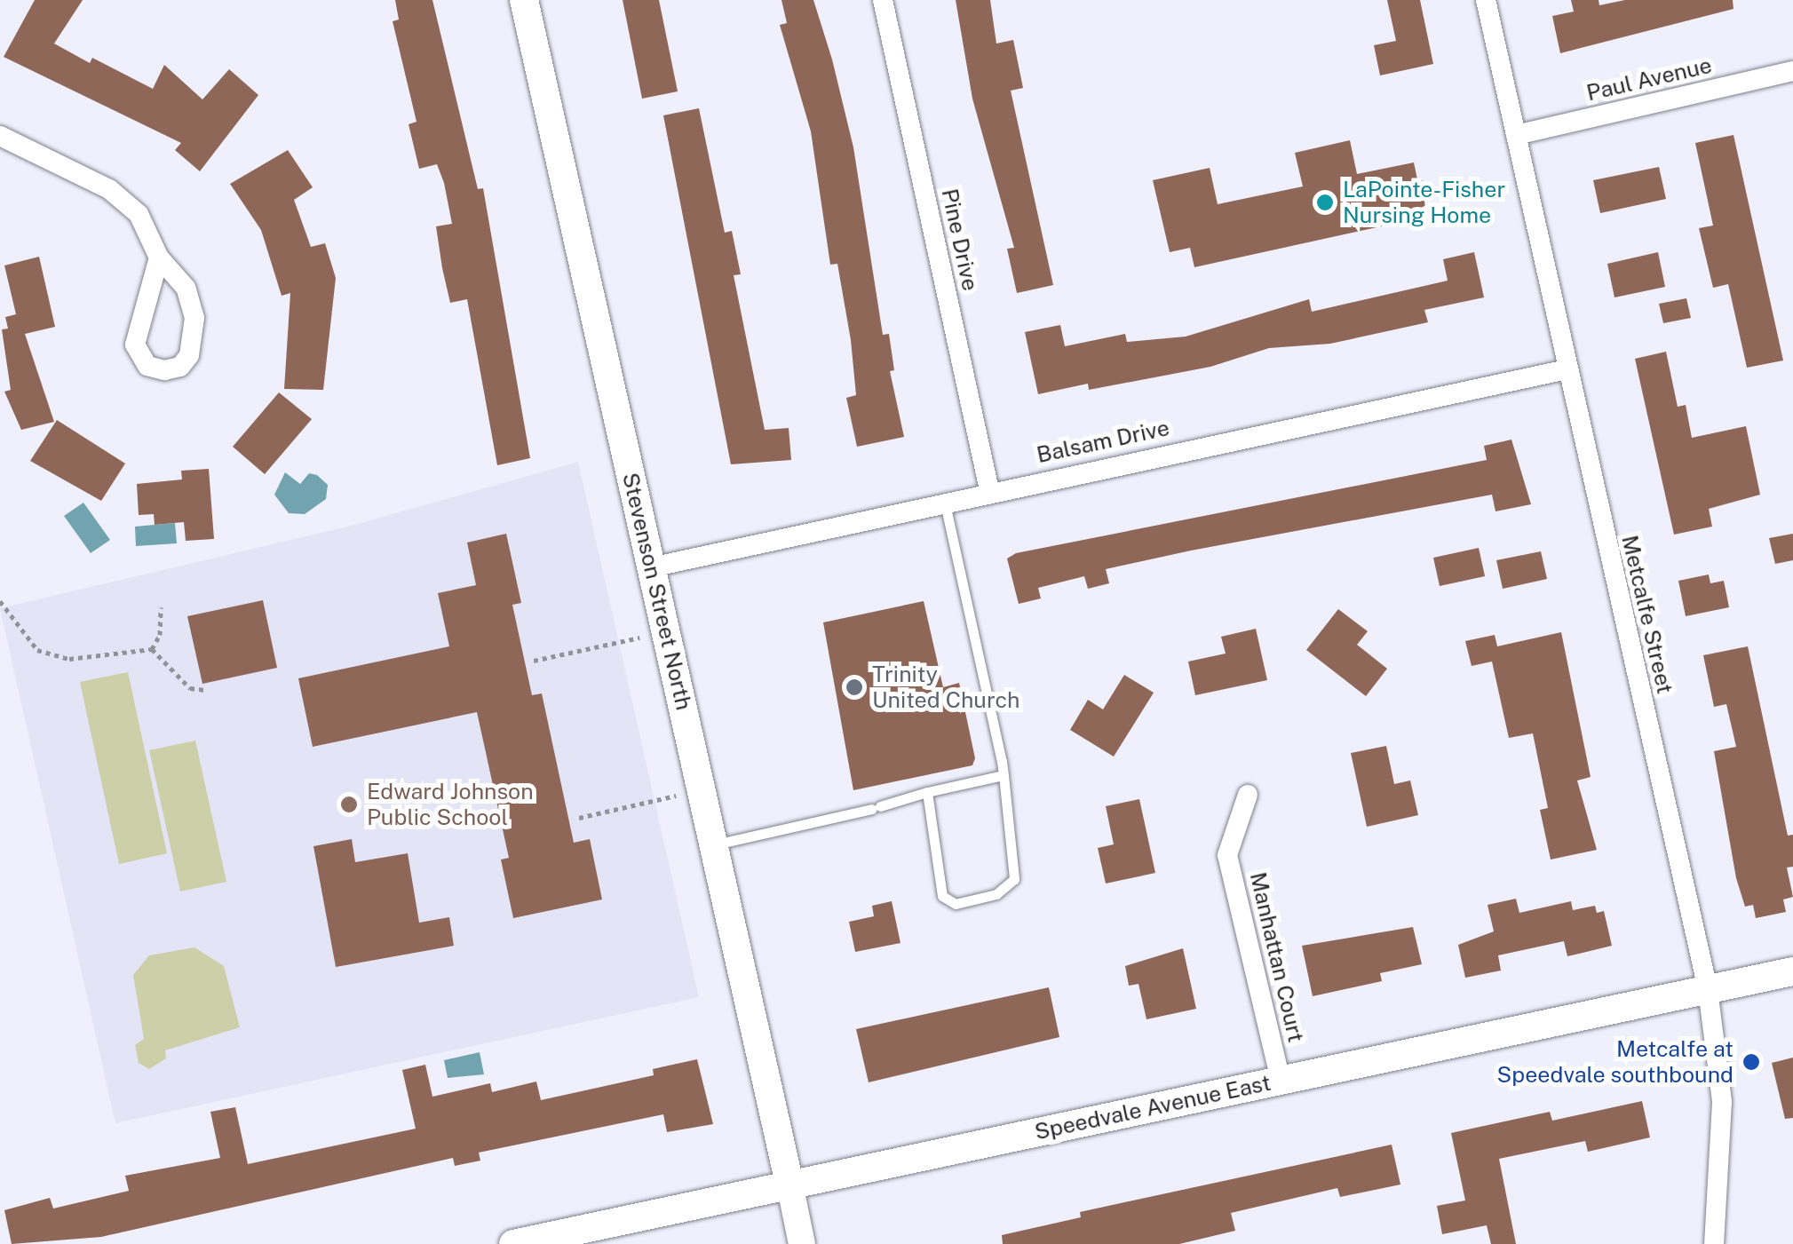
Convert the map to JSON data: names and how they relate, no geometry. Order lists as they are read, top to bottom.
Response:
{
  "streets": {
    "main road": ["Stevenson Street North", "Speedvale Avenue East"],
    "street": [
      "Paul Avenue",
      "Pine Drive",
      "Balsam Drive",
      "Metcalfe Street",
      "Manhattan Court"
    ]
  },
  "crossings": [
    ["Paul Avenue", "Metcalfe Street"],
    ["Pine Drive", "Balsam Drive"],
    ["Balsam Drive", "Stevenson Street North"],
    ["Balsam Drive", "Metcalfe Street"],
    ["Stevenson Street North", "Speedvale Avenue East"],
    ["Metcalfe Street", "Speedvale Avenue East"],
    ["Manhattan Court", "Speedvale Avenue East"]
  ],
  "places": [
    "LaPointe-Fisher Nursing Home",
    "Trinity United Church",
    "Edward Johnson Public School",
    "Metcalfe at Speedvale southbound"
  ]
}
